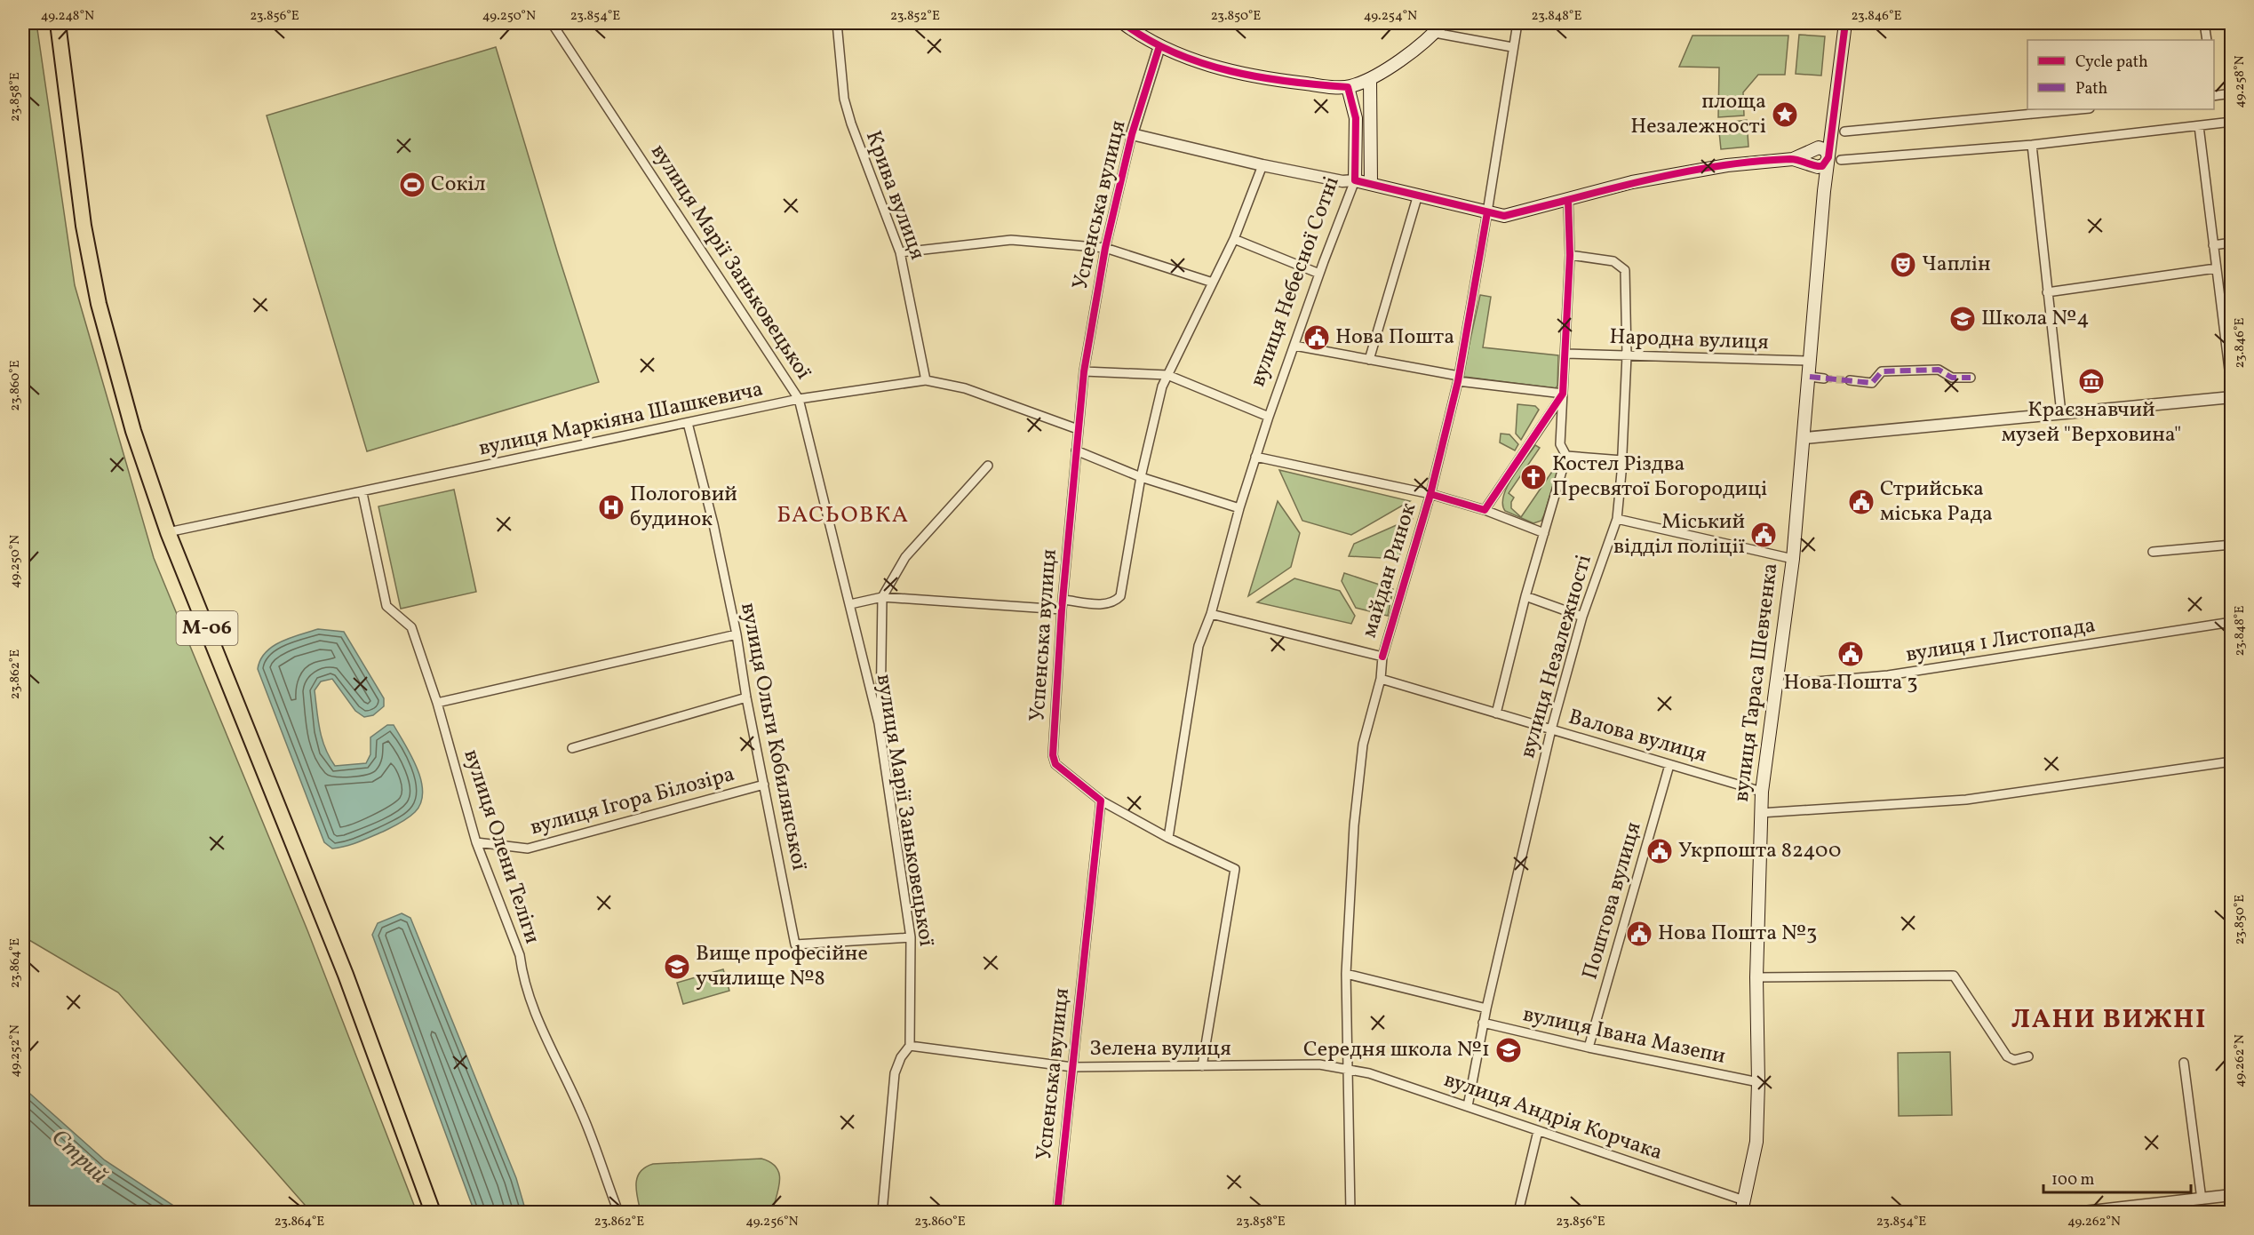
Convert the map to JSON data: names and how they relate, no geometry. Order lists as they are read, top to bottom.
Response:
{
  "streets": {
    "highway": ["М-06"],
    "main road": ["вулиця Небесної Сотні", "вулиця Тараса Шевченка"],
    "street": [
      "Крива вулиця",
      "Успенська вулиця",
      "вулиця Марії Заньковецької",
      "Народна вулиця",
      "вулиця Маркіяна Шашкевича",
      "майдан Ринок",
      "вулиця 1 Листопада",
      "вулиця Незалежності",
      "вулиця Ольги Кобилянської",
      "Валова вулиця",
      "вулиця Ігора Білозіра",
      "вулиця Олени Теліги",
      "Поштова вулиця",
      "вулиця Івана Мазепи",
      "Зелена вулиця",
      "вулиця Андрія Корчака"
    ]
  },
  "crossings": [
    ["Крива вулиця", "вулиця Маркіяна Шашкевича"],
    ["Успенська вулиця", "вулиця Маркіяна Шашкевича"],
    ["Успенська вулиця", "Зелена вулиця"],
    ["вулиця Марії Заньковецької", "вулиця Маркіяна Шашкевича"],
    ["вулиця Марії Заньковецької", "вулиця Ольги Кобилянської"],
    ["вулиця Марії Заньковецької", "Зелена вулиця"],
    ["вулиця Небесної Сотні", "майдан Ринок"],
    ["Народна вулиця", "вулиця Незалежності"],
    ["Народна вулиця", "вулиця Тараса Шевченка"],
    ["вулиця Маркіяна Шашкевича", "М-06"],
    ["вулиця Маркіяна Шашкевича", "вулиця Ольги Кобилянської"],
    ["вулиця Маркіяна Шашкевича", "вулиця Олени Теліги"],
    ["вулиця 1 Листопада", "вулиця Тараса Шевченка"],
    ["вулиця Незалежності", "Валова вулиця"],
    ["вулиця Незалежності", "вулиця Івана Мазепи"],
    ["вулиця Незалежності", "вулиця Андрія Корчака"],
    ["вулиця Тараса Шевченка", "Валова вулиця"],
    ["вулиця Тараса Шевченка", "вулиця Івана Мазепи"],
    ["вулиця Тараса Шевченка", "вулиця Андрія Корчака"],
    ["вулиця Ольги Кобилянської", "вулиця Ігора Білозіра"],
    ["Валова вулиця", "Поштова вулиця"],
    ["вулиця Ігора Білозіра", "вулиця Олени Теліги"],
    ["Поштова вулиця", "вулиця Івана Мазепи"],
    ["Зелена вулиця", "вулиця Андрія Корчака"]
  ],
  "districts": ["БАСЬОВКА", "ЛАНИ ВИЖНІ"],
  "water": ["Стрий"],
  "places": {
    "place": ["площа Незалежності"],
    "sports": ["Сокіл"],
    "theatre": ["Чаплін"],
    "school or university": ["Школа №4", "Вище професійне училище №8", "Середня школа №1"],
    "public building": [
      "Нова Пошта",
      "Стрийська міська Рада",
      "Міський відділ поліції",
      "Нова Пошта 3",
      "Укрпошта 82400",
      "Нова Пошта №3"
    ],
    "museum": ["Краєзнавчий музей \"Верховина\""],
    "church": ["Костел Різдва Пресвятої Богородиці"],
    "hospital": ["Пологовий будинок"]
  },
  "legend": ["Cycle path", "Path"],
  "scale_bar": "100 m",
  "coordinates": [
    "49.248°N",
    "23.856°E",
    "49.250°N",
    "23.854°E",
    "23.852°E",
    "23.850°E",
    "49.254°N",
    "23.848°E",
    "23.846°E",
    "49.258°N",
    "23.858°E",
    "23.860°E",
    "23.862°E",
    "23.864°E",
    "49.252°N",
    "49.262°N",
    "49.256°N"
  ]
}
